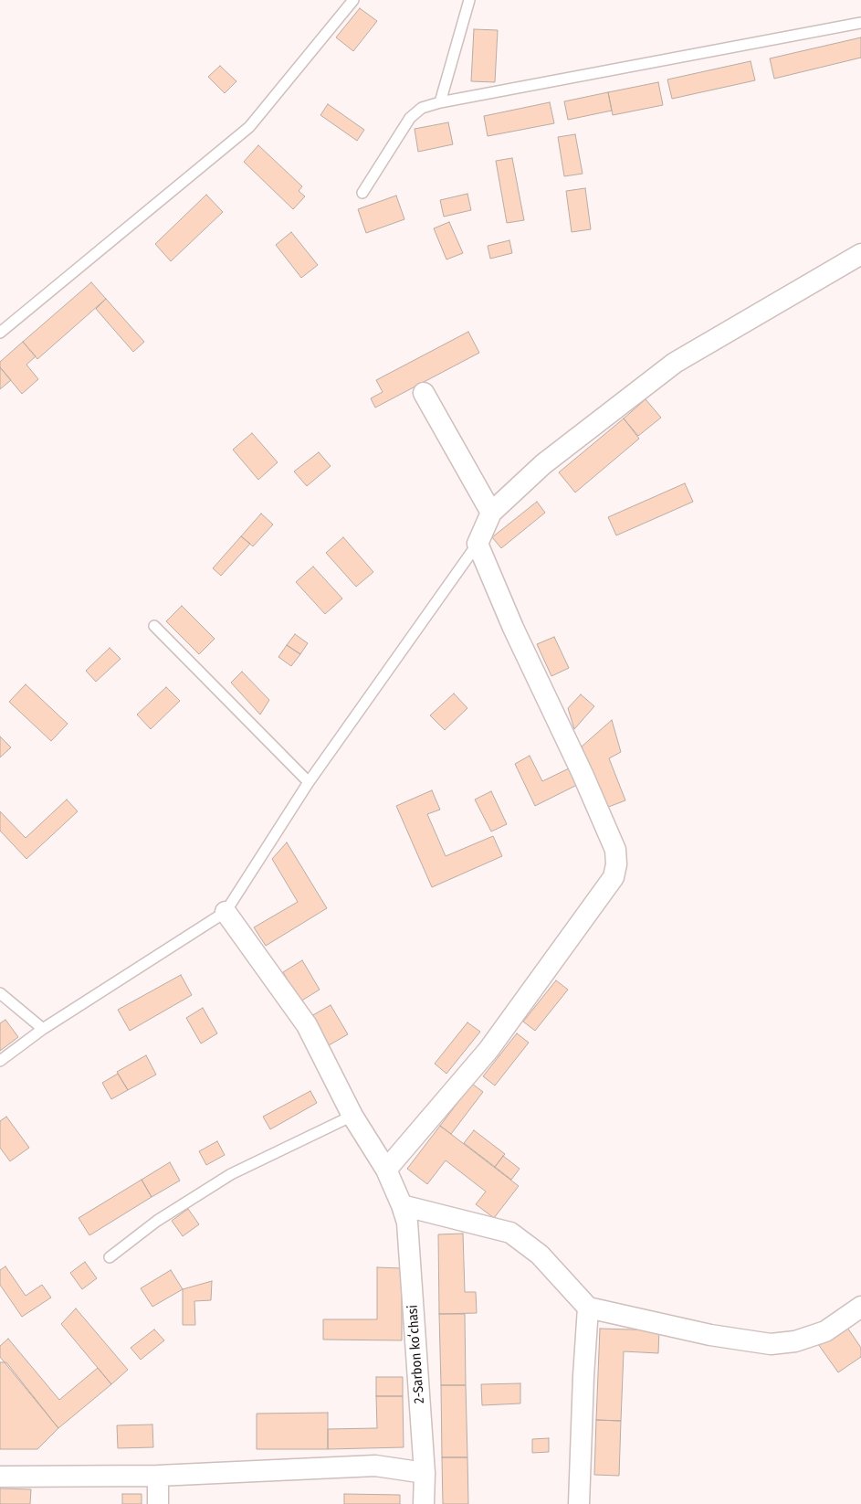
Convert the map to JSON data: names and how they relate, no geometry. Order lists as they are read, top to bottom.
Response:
{
  "streets": {
    "street": ["2-Sarbon koʻchasi"]
  }
}
